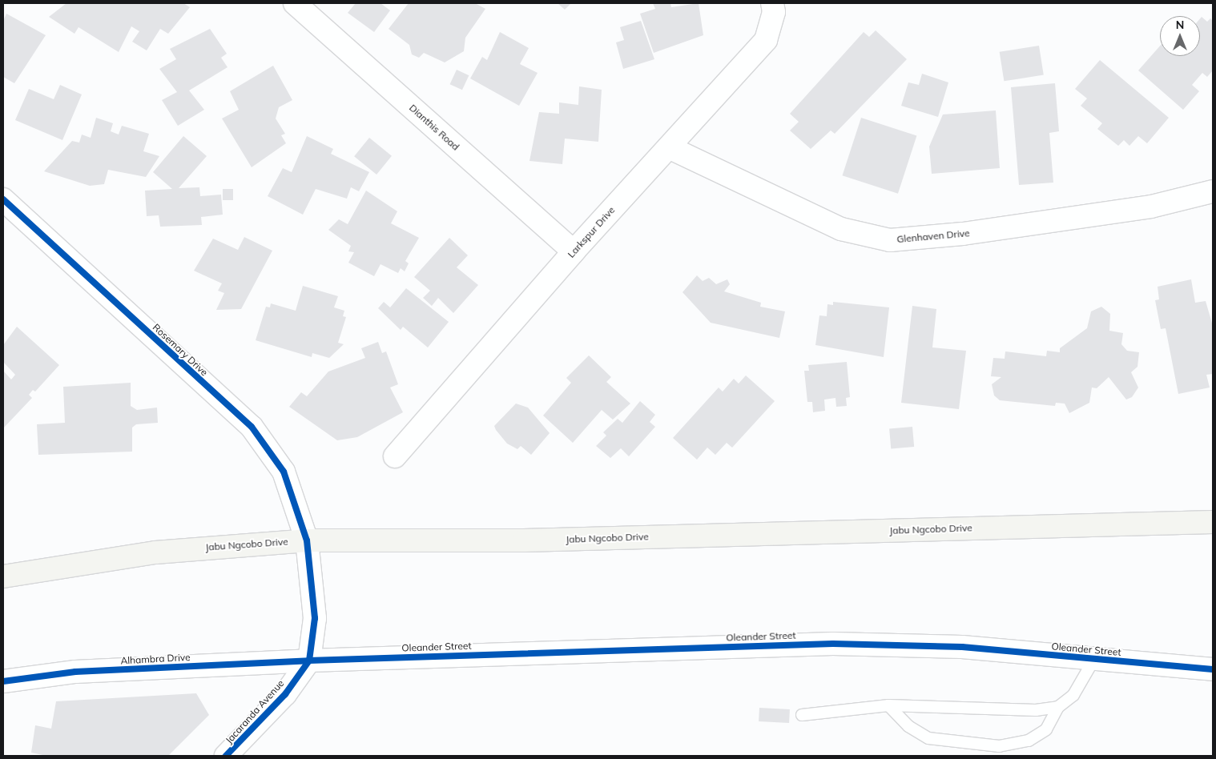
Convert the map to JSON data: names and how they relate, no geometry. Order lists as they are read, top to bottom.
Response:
{
  "streets": {
    "main road": ["Jabu Ngcobo Drive"],
    "street": [
      "Dianthis Road",
      "Larkspur Drive",
      "Glenhaven Drive",
      "Rosemary Drive",
      "Oleander Street",
      "Alhambra Drive",
      "Jacaranda Avenue"
    ]
  },
  "crossings": [
    ["Dianthis Road", "Larkspur Drive"],
    ["Larkspur Drive", "Glenhaven Drive"],
    ["Rosemary Drive", "Jabu Ngcobo Drive"],
    ["Rosemary Drive", "Jacaranda Avenue"],
    ["Jabu Ngcobo Drive", "Jacaranda Avenue"],
    ["Oleander Street", "Alhambra Drive"],
    ["Oleander Street", "Jacaranda Avenue"],
    ["Alhambra Drive", "Jacaranda Avenue"]
  ],
  "north": "top"
}
